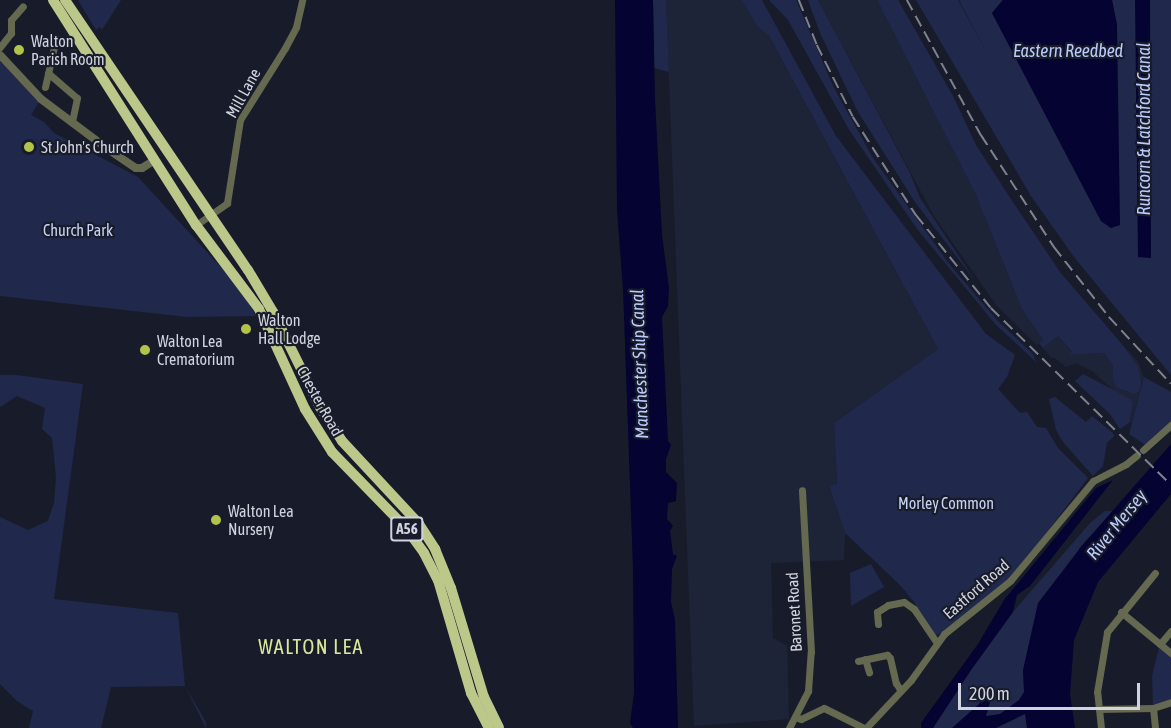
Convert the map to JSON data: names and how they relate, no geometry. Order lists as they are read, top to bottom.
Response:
{
  "streets": {
    "highway": ["Chester Road", "A56"],
    "street": ["Mill Lane", "Eastford Road", "Baronet Road"]
  },
  "crossings": [
    ["Mill Lane", "Chester Road"]
  ],
  "districts": ["WALTON LEA"],
  "water": [
    "Eastern Reedbed",
    "Runcorn & Latchford Canal",
    "Manchester Ship Canal",
    "River Mersey"
  ],
  "parks": ["Church Park", "Morley Common"],
  "places": [
    "Walton Parish Room",
    "St John's Church",
    "Walton Hall Lodge",
    "Walton Lea Crematorium",
    "Walton Lea Nursery"
  ],
  "scale_bar": "200 m"
}
